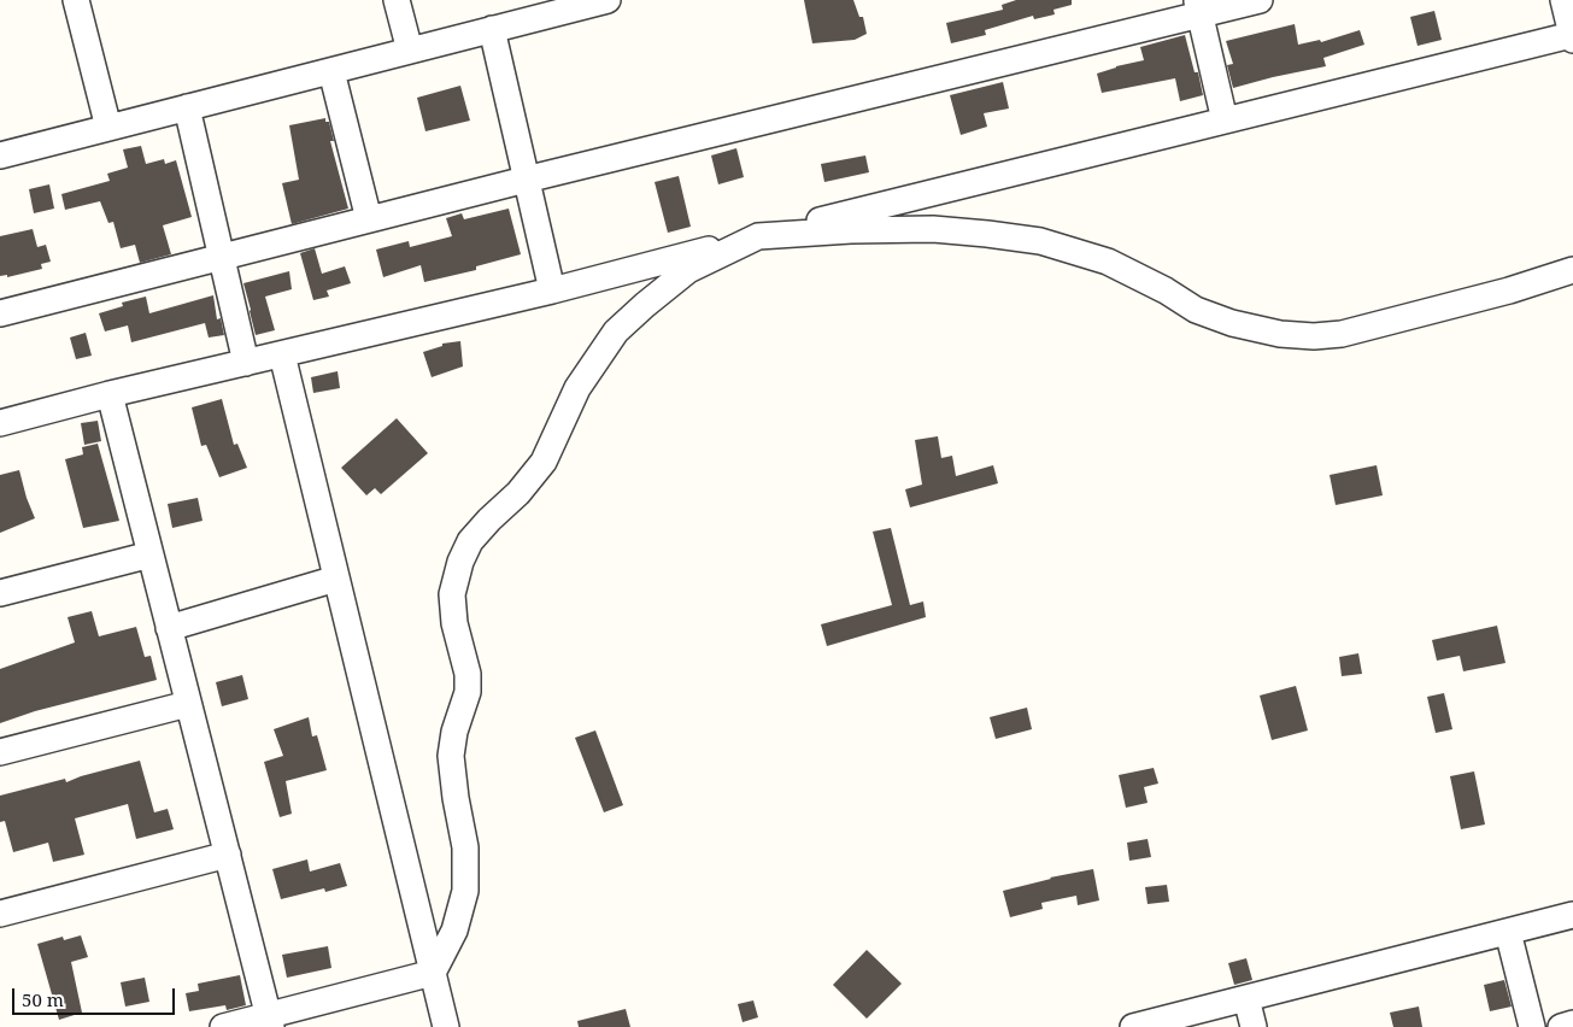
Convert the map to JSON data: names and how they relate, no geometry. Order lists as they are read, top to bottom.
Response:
{
  "scale_bar": "50 m"
}
